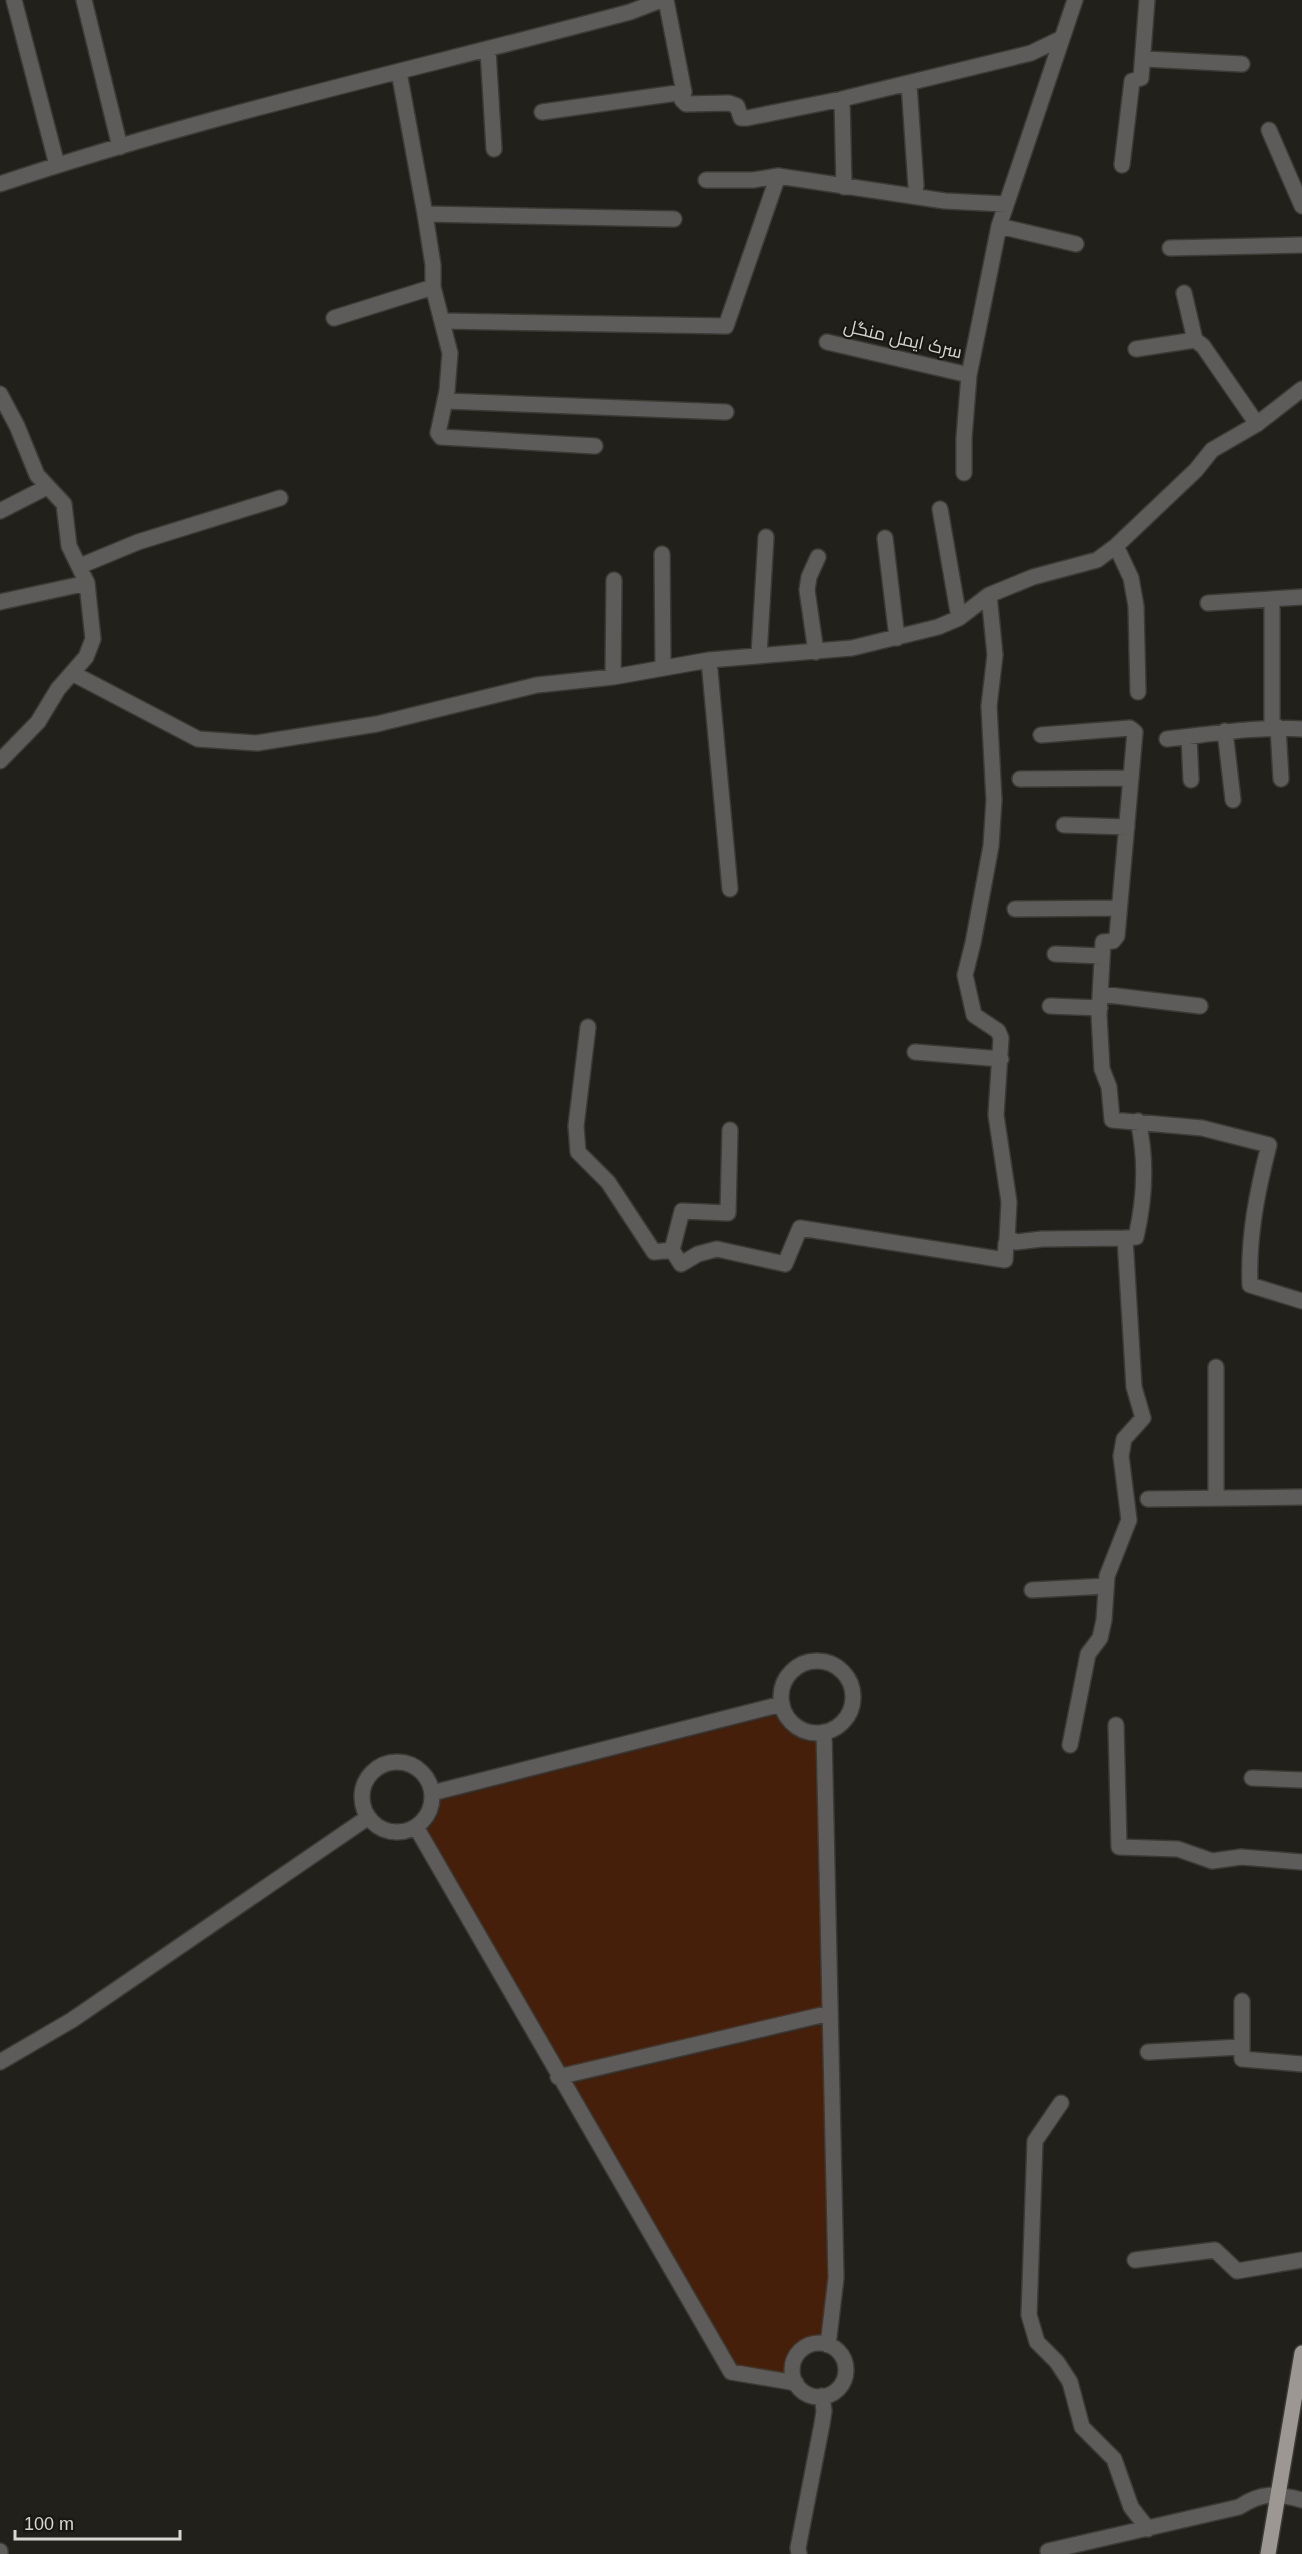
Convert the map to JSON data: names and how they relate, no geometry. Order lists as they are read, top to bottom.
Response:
{
  "streets": {
    "street": ["سرک ایمل منگل"]
  },
  "scale_bar": "100 m"
}
